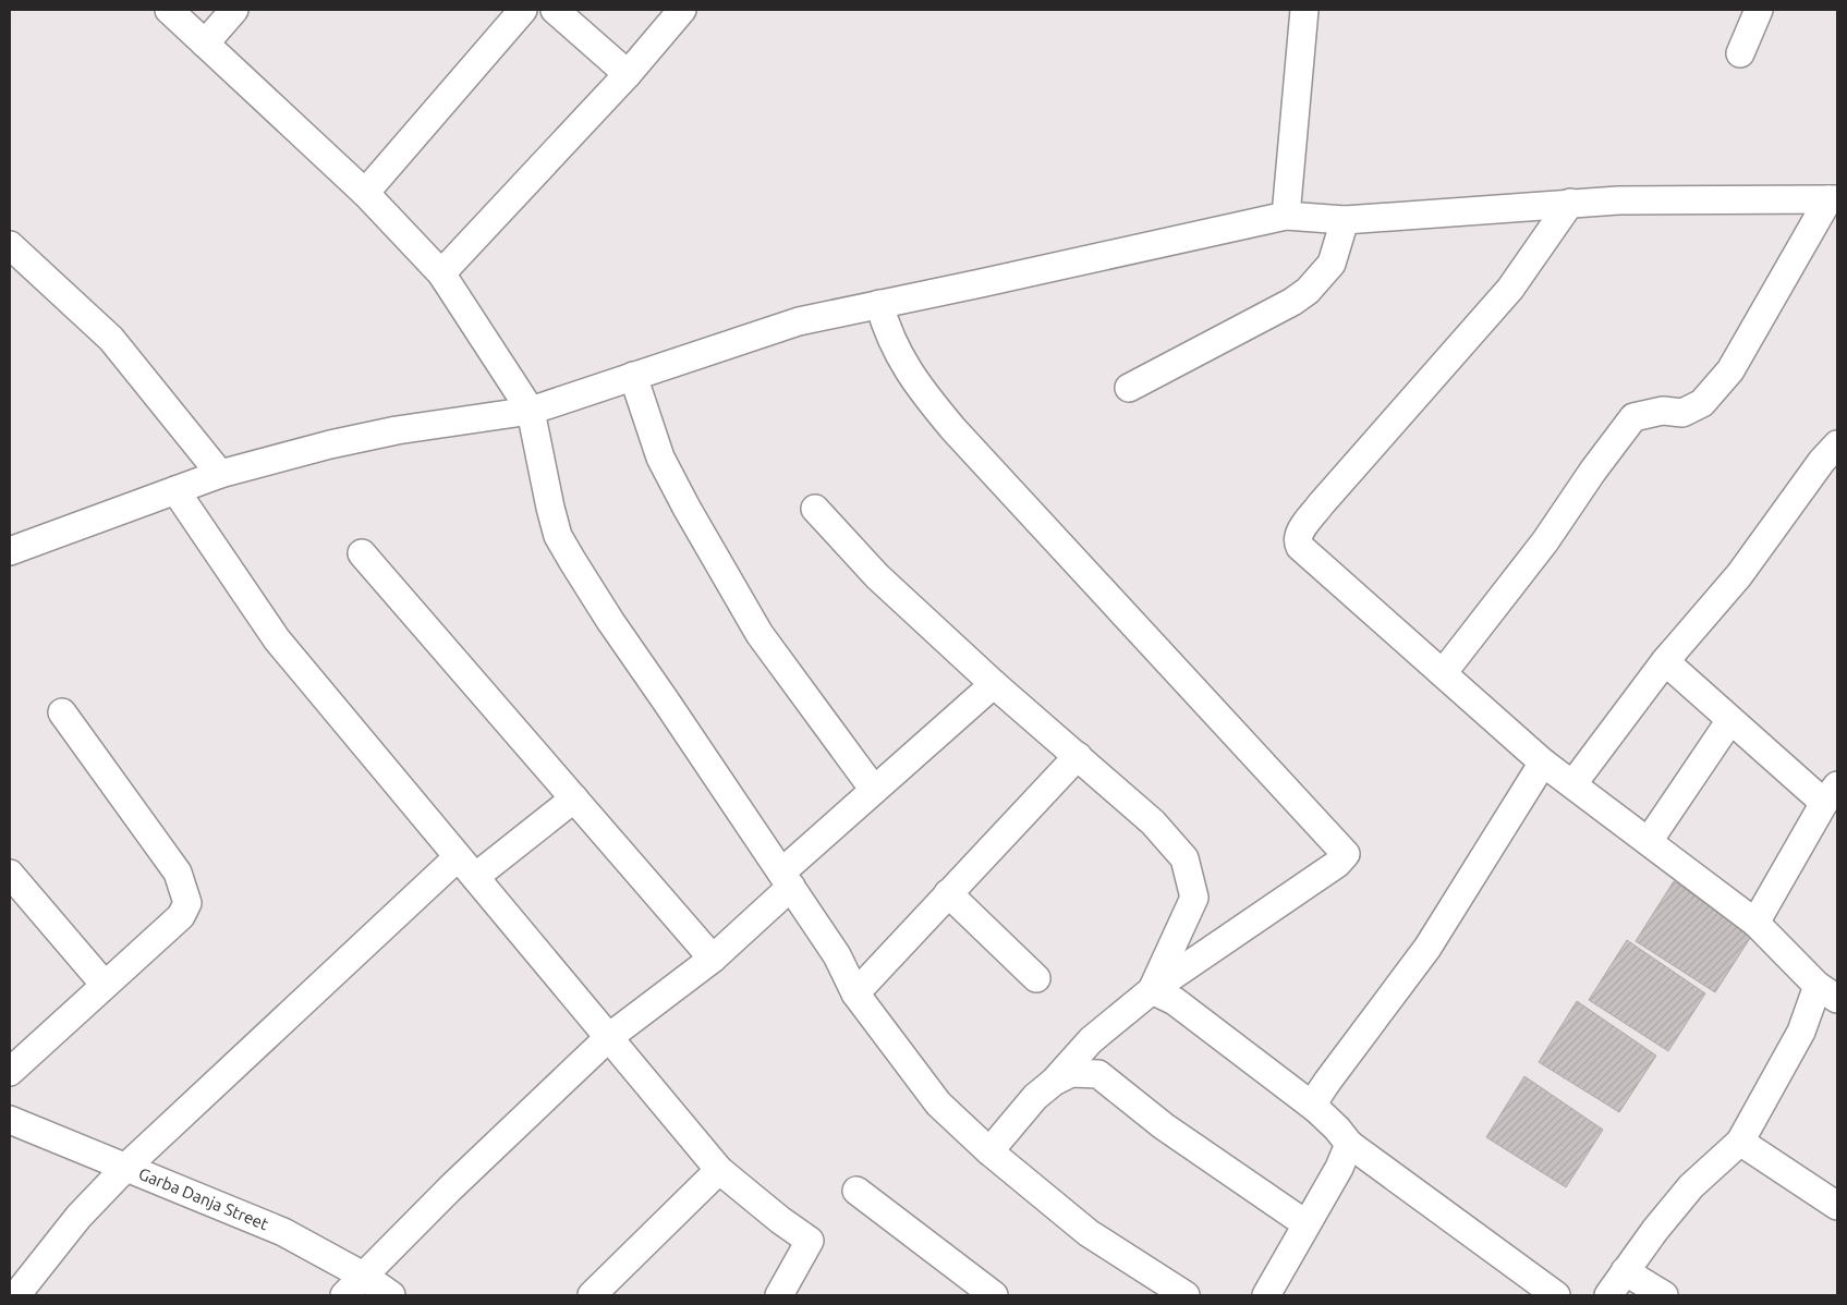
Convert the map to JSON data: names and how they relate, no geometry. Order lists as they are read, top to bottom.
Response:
{
  "streets": {
    "street": ["Garba Danja Street"]
  }
}
